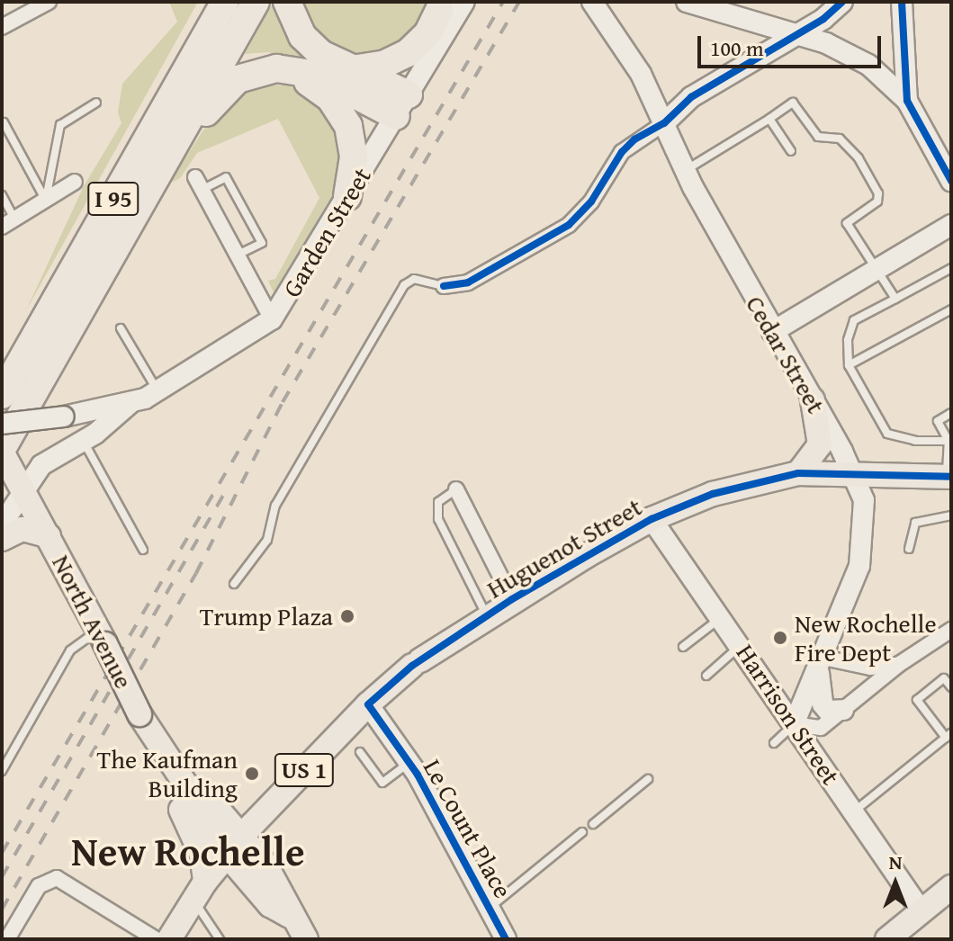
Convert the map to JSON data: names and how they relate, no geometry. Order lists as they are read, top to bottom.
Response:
{
  "streets": {
    "highway": ["I 95"],
    "main road": ["Huguenot Street", "North Avenue", "US 1"],
    "street": [
      "Garden Street",
      "Cedar Street",
      "Harrison Street",
      "Le Count Place"
    ]
  },
  "crossings": [
    ["I 95", "North Avenue"],
    ["Garden Street", "North Avenue"],
    ["Cedar Street", "Huguenot Street"],
    ["Cedar Street", "Harrison Street"],
    ["Huguenot Street", "North Avenue"],
    ["Huguenot Street", "Harrison Street"],
    ["Huguenot Street", "Le Count Place"]
  ],
  "districts": ["New Rochelle"],
  "places": ["Trump Plaza", "New Rochelle Fire Dept", "The Kaufman Building"],
  "scale_bar": "100 m",
  "north": "top"
}
